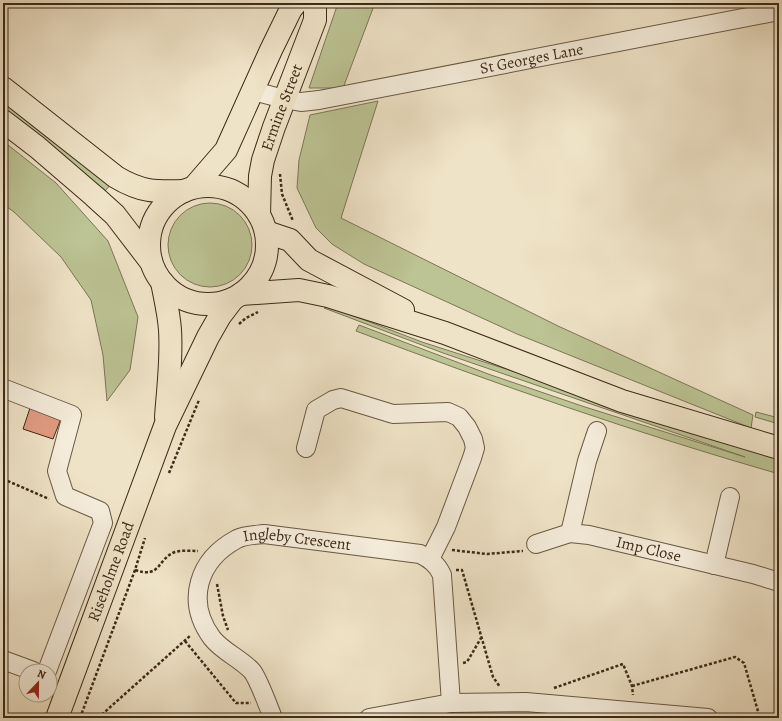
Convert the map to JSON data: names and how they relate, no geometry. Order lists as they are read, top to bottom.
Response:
{
  "streets": {
    "main road": ["Ermine Street", "Riseholme Road"],
    "street": ["St Georges Lane", "Ingleby Crescent", "Imp Close"]
  },
  "crossings": [
    ["St Georges Lane", "Ermine Street"]
  ],
  "north": "top"
}
